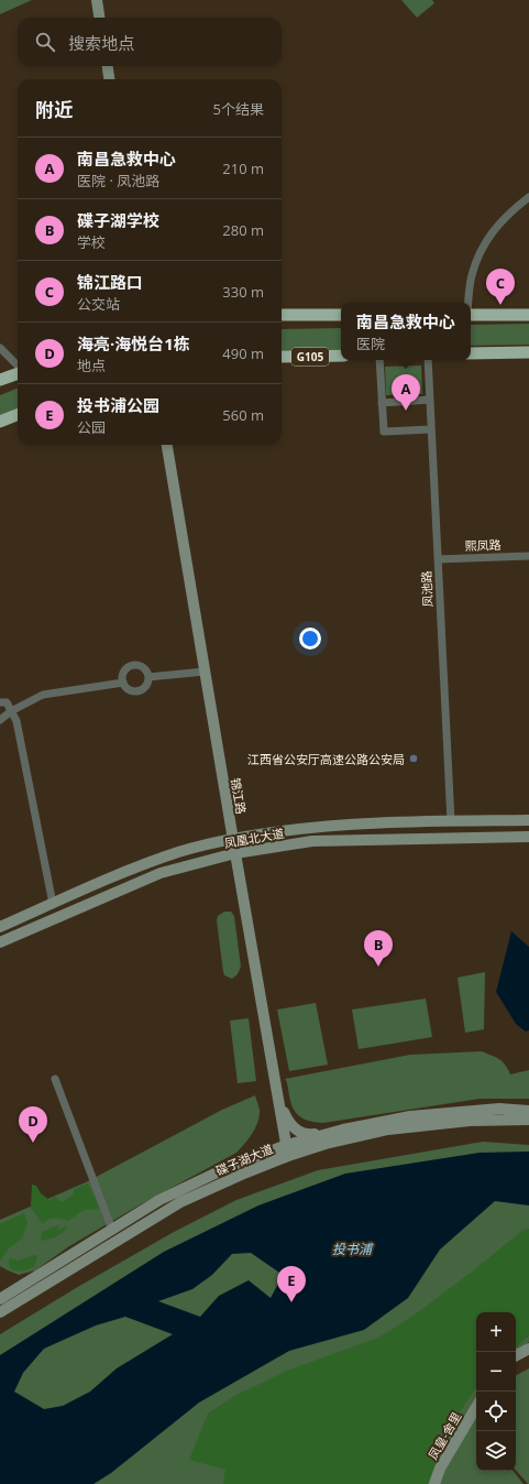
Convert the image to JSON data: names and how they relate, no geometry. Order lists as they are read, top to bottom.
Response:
{
  "streets": {
    "highway": ["G105"],
    "main road": [
      "锦江路",
      "凤凰北大道",
      "碟子湖大道",
      "凤皇-舍里"
    ],
    "street": ["熙凤路", "凤池路"]
  },
  "crossings": [
    ["熙凤路", "凤池路"],
    ["凤池路", "凤凰北大道"],
    ["锦江路", "凤凰北大道"],
    ["锦江路", "碟子湖大道"]
  ],
  "water": ["投书浦"],
  "places": ["江西省公安厅高速公路公安局"],
  "page": {
    "search": "搜索地点",
    "heading": ["附近", "5个结果"],
    "list": [
      {
        "mark": "A",
        "name": "南昌急救中心",
        "note": "医院 · 凤池路",
        "value": "210 m"
      },
      {
        "mark": "B",
        "name": "碟子湖学校",
        "note": "学校",
        "value": "280 m"
      },
      {
        "mark": "C",
        "name": "锦江路口",
        "note": "公交站",
        "value": "330 m"
      },
      {
        "mark": "D",
        "name": "海亮·海悦台1栋",
        "note": "地点",
        "value": "490 m"
      },
      {
        "mark": "E",
        "name": "投书浦公园",
        "note": "公园",
        "value": "560 m"
      }
    ],
    "pins": [
      "C",
      "A",
      "B",
      "D",
      "E"
    ],
    "popup": ["南昌急救中心", "医院"],
    "map_buttons": ["+", "−"]
  }
}
